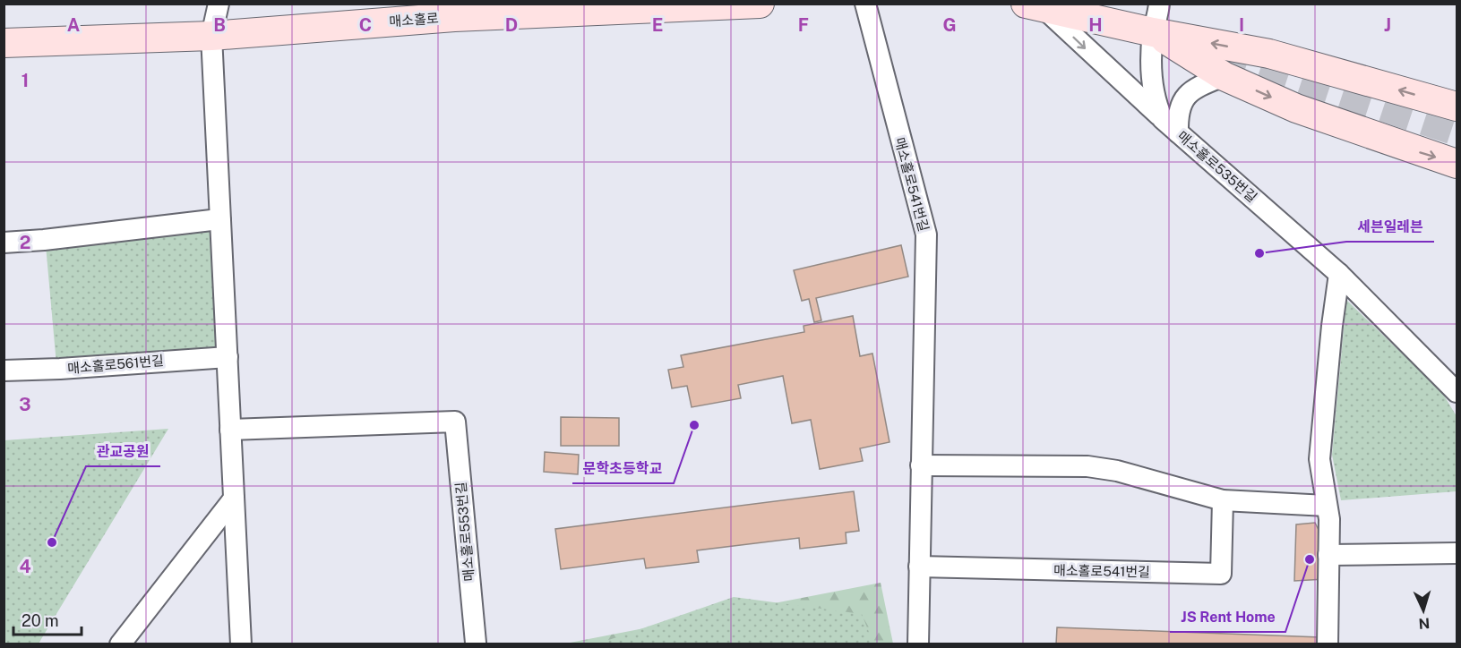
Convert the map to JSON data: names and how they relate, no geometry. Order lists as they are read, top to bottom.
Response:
{
  "streets": {
    "main road": ["매소홀로"],
    "street": [
      "매소홀로535번길",
      "매소홀로541번길",
      "매소홀로561번길",
      "매소홀로553번길"
    ]
  },
  "places": [
    "세븐일레븐",
    "문학초등학교",
    "관교공원",
    "JS Rent Home"
  ],
  "scale_bar": "20 m",
  "north": "bottom",
  "grid": {
    "columns": [
      "A",
      "B",
      "C",
      "D",
      "E",
      "F",
      "G",
      "H",
      "I",
      "J"
    ],
    "rows": [
      "1",
      "2",
      "3",
      "4"
    ]
  }
}
